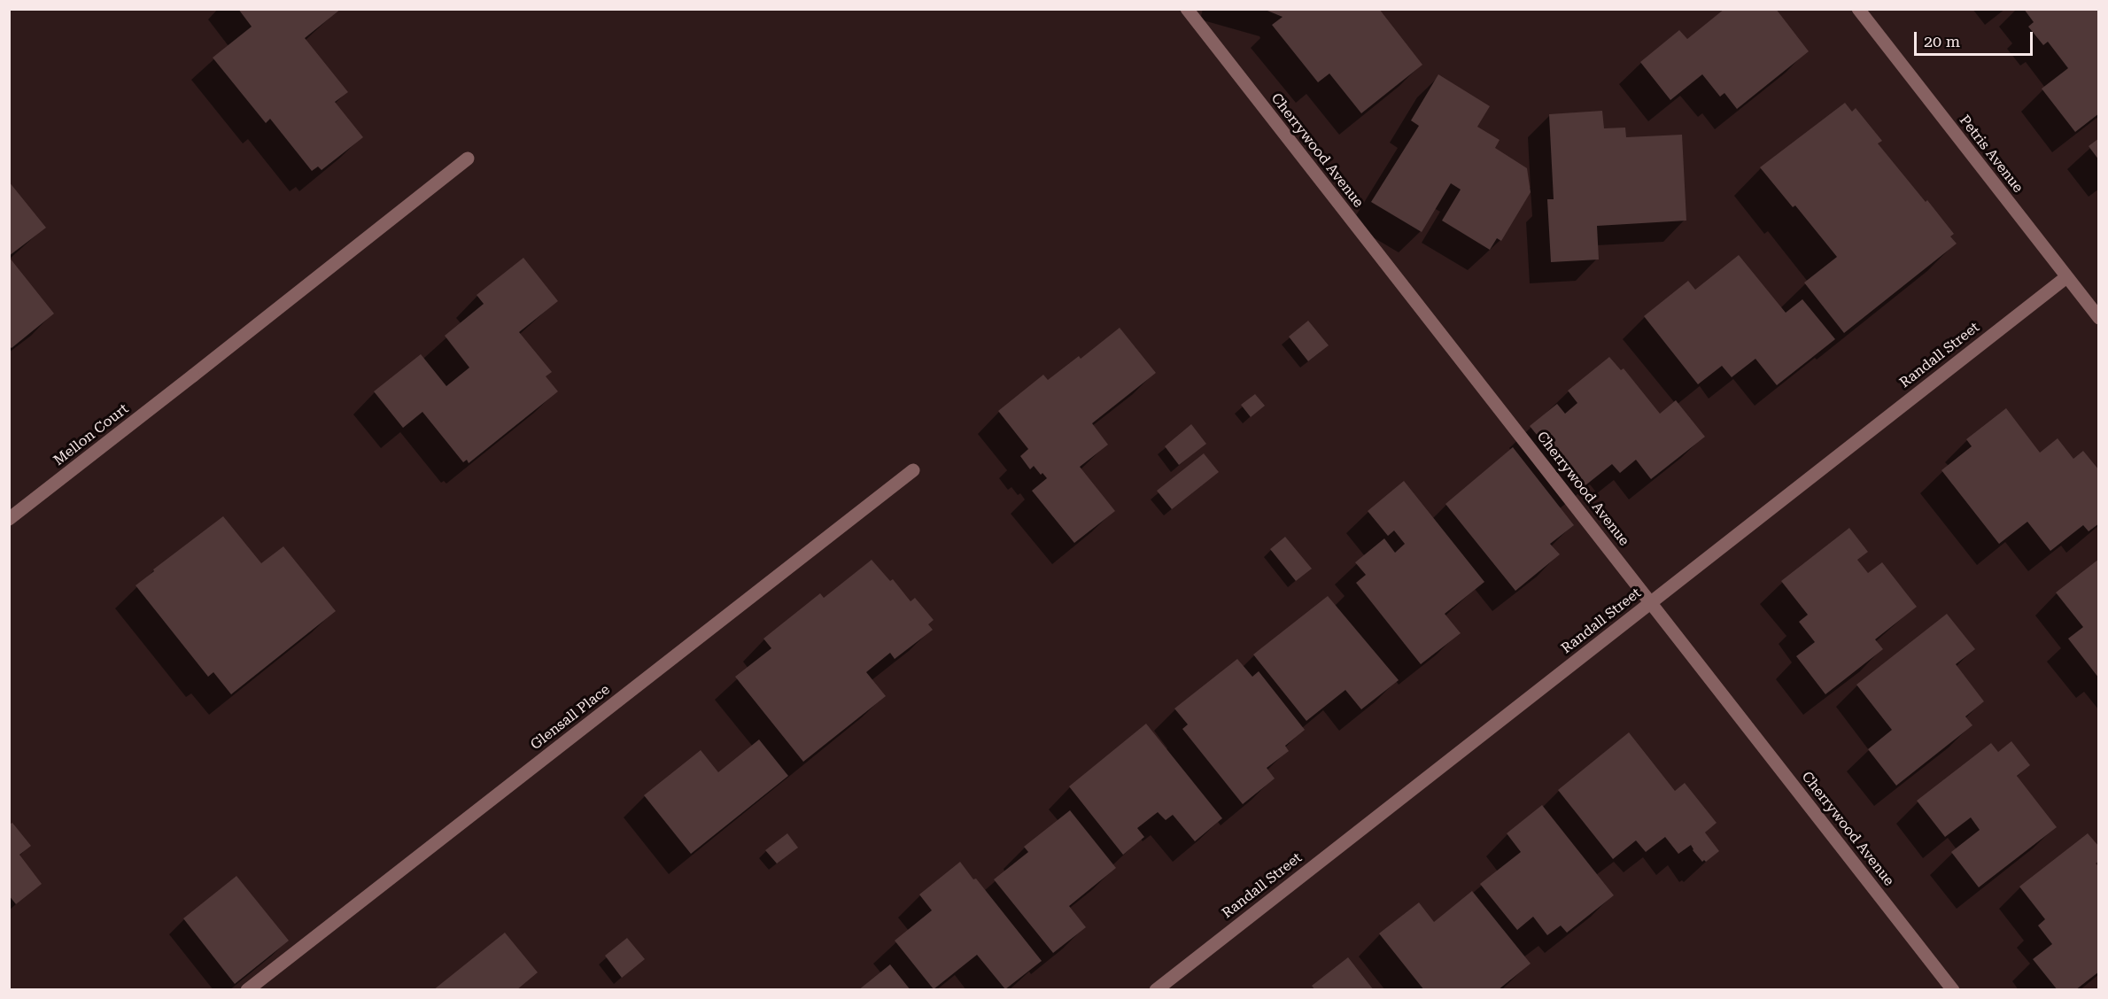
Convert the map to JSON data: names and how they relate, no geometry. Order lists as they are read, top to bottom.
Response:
{
  "streets": {
    "street": [
      "Cherrywood Avenue",
      "Petris Avenue",
      "Randall Street",
      "Mellon Court",
      "Glensall Place"
    ]
  },
  "crossings": [
    ["Cherrywood Avenue", "Randall Street"],
    ["Petris Avenue", "Randall Street"]
  ],
  "scale_bar": "20 m"
}
